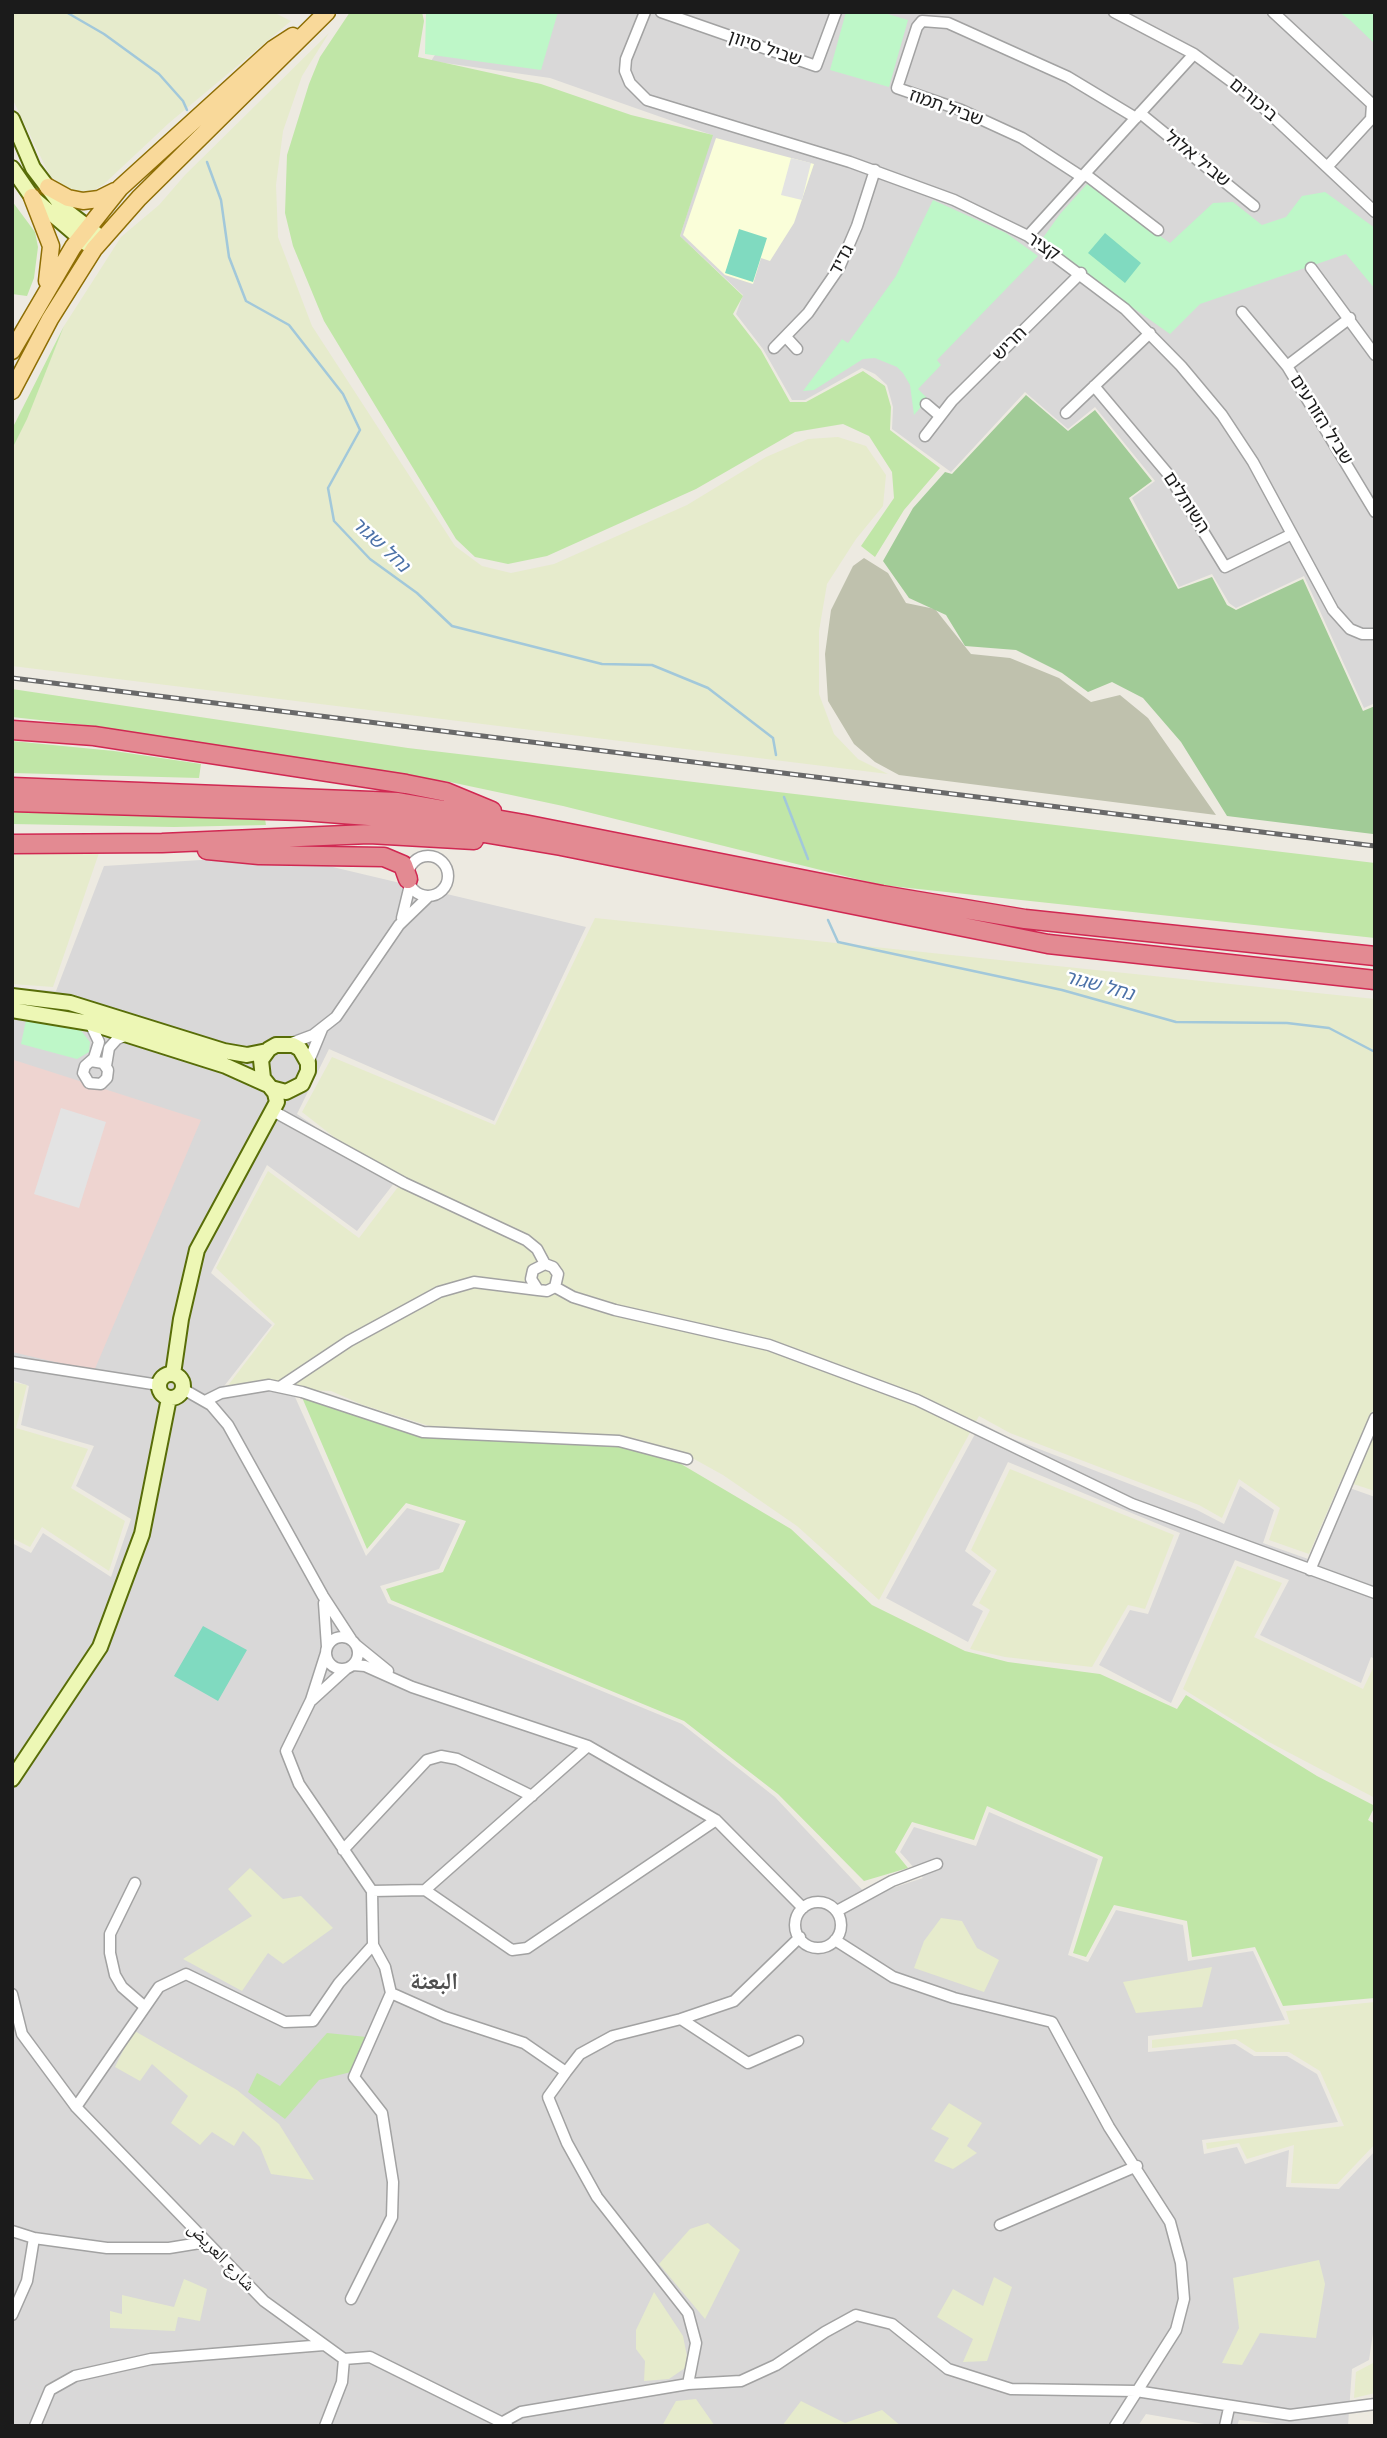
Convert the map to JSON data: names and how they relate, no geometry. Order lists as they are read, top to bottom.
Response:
{
  "streets": {
    "street": [
      "שביל סיוון",
      "ביכורים",
      "שביל תמוז",
      "שביל אלול",
      "קציר",
      "גדיד",
      "חריש",
      "שביל הזורעים",
      "השותלים",
      "شارع العريض"
    ]
  },
  "crossings": [
    ["שביל תמוז", "שביל אלול"],
    ["קציר", "גדיד"],
    ["קציר", "חריש"],
    ["קציר", "השותלים"]
  ],
  "districts": ["البعنة"],
  "water": ["נחל שגור"]
}
